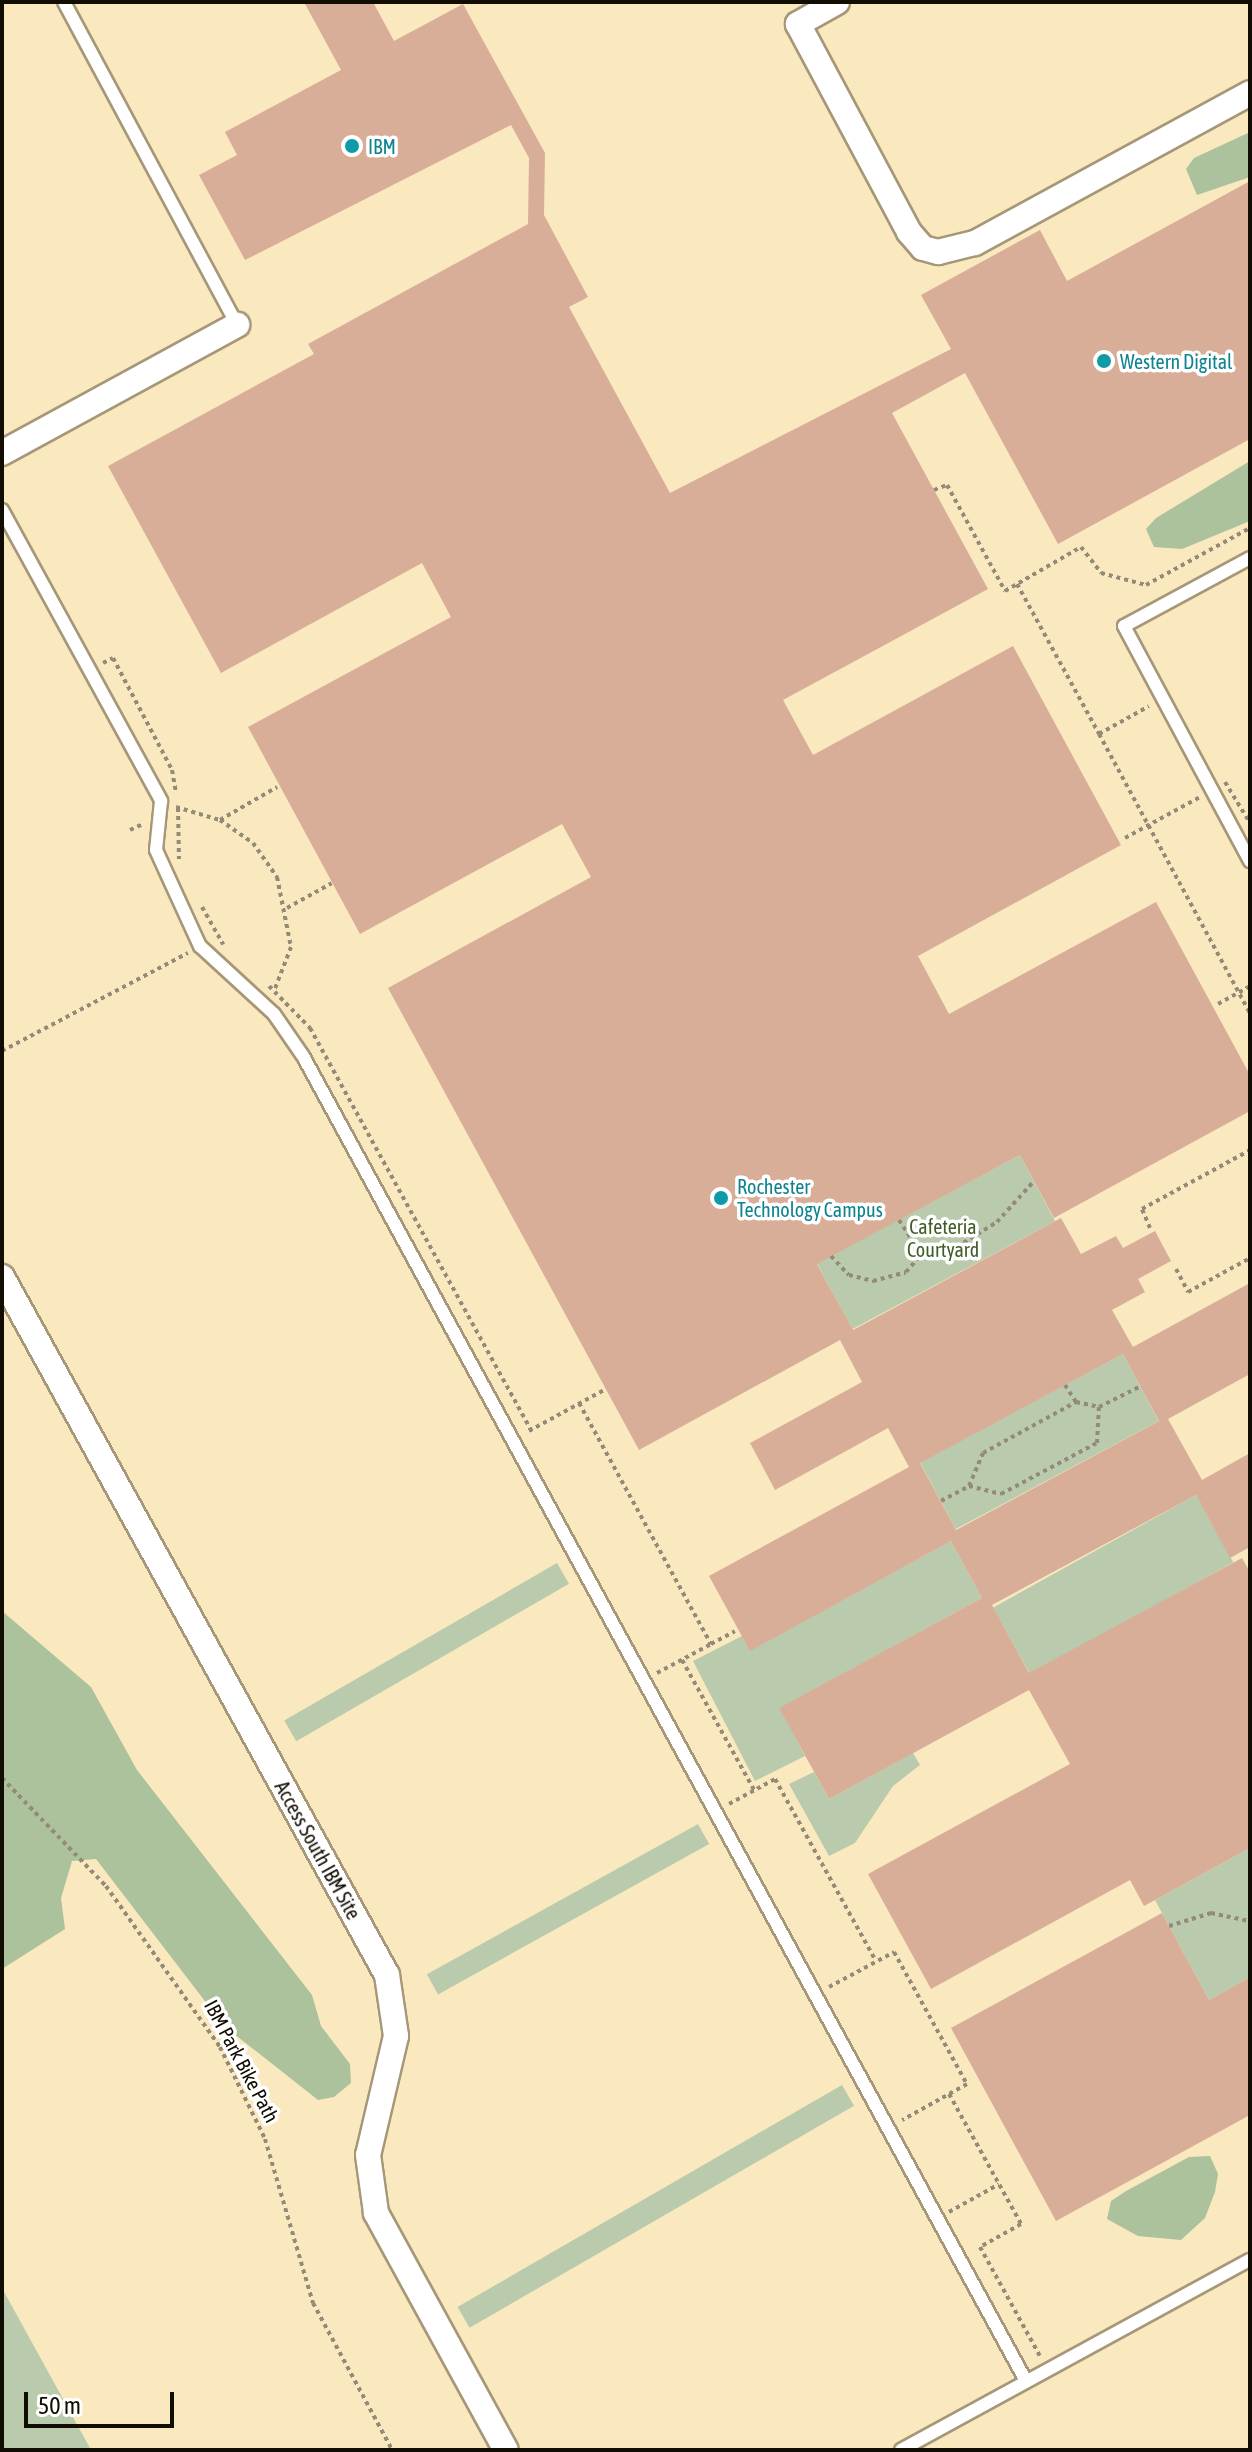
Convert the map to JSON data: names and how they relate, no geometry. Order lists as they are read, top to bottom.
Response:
{
  "streets": {
    "street": ["Access South IBM Site"],
    "path": ["IBM Park Bike Path"]
  },
  "parks": ["Cafeteria Courtyard"],
  "places": ["IBM", "Western Digital", "Rochester Technology Campus"],
  "scale_bar": "50 m"
}
